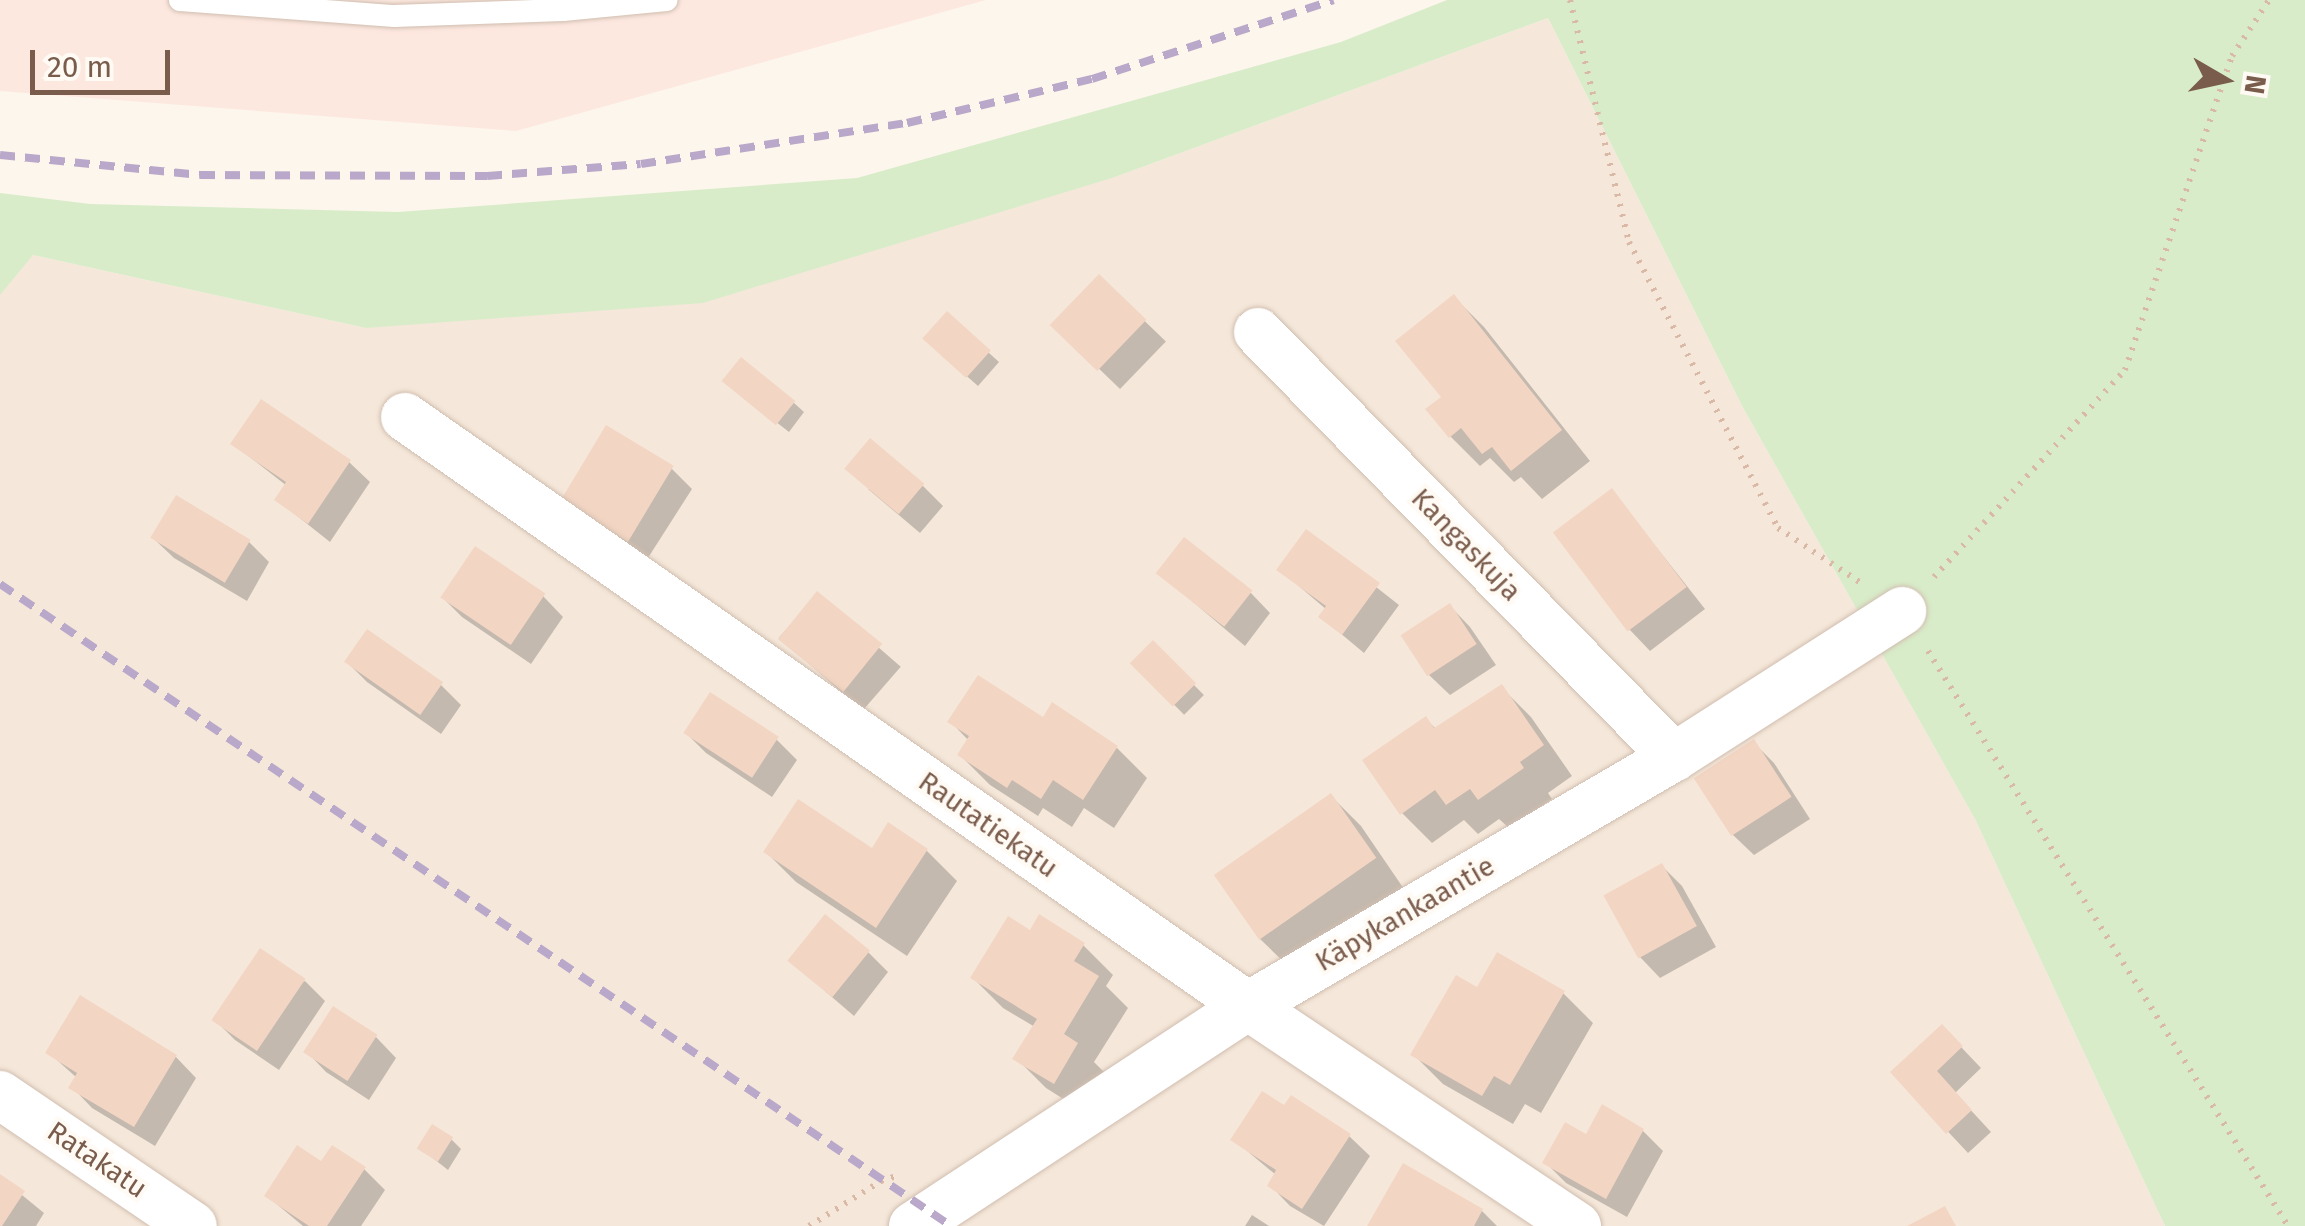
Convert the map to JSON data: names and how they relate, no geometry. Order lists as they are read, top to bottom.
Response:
{
  "streets": {
    "street": [
      "Kangaskuja",
      "Rautatiekatu",
      "Käpykankaantie",
      "Ratakatu"
    ]
  },
  "crossings": [
    ["Kangaskuja", "Käpykankaantie"],
    ["Rautatiekatu", "Käpykankaantie"]
  ],
  "scale_bar": "20 m",
  "north": "right"
}
